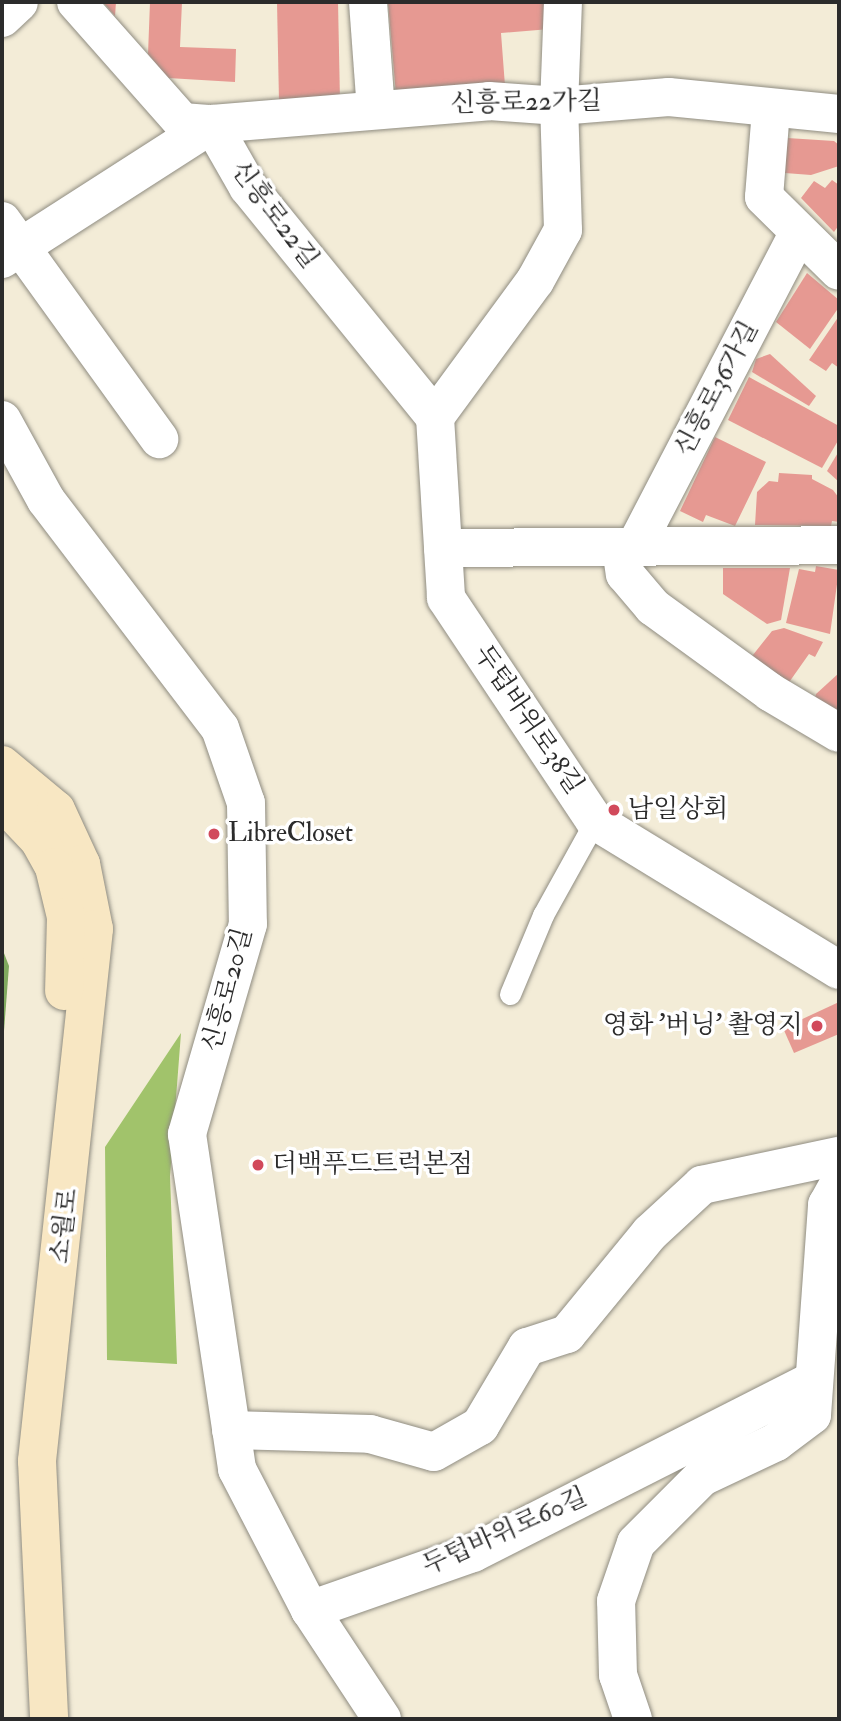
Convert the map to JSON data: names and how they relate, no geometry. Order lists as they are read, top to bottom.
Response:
{
  "streets": {
    "main road": ["소월로"],
    "street": [
      "신흥로22가길",
      "신흥로22길",
      "신흥로36가길",
      "두텁바위로38길",
      "신흥로20길",
      "두텁바위로60길"
    ]
  },
  "crossings": [
    ["신흥로22가길", "신흥로22길"],
    ["신흥로20길", "두텁바위로60길"]
  ],
  "places": [
    "남일상회",
    "LibreCloset",
    "영화 '버닝' 촬영지",
    "더백푸드트럭본점"
  ]
}
